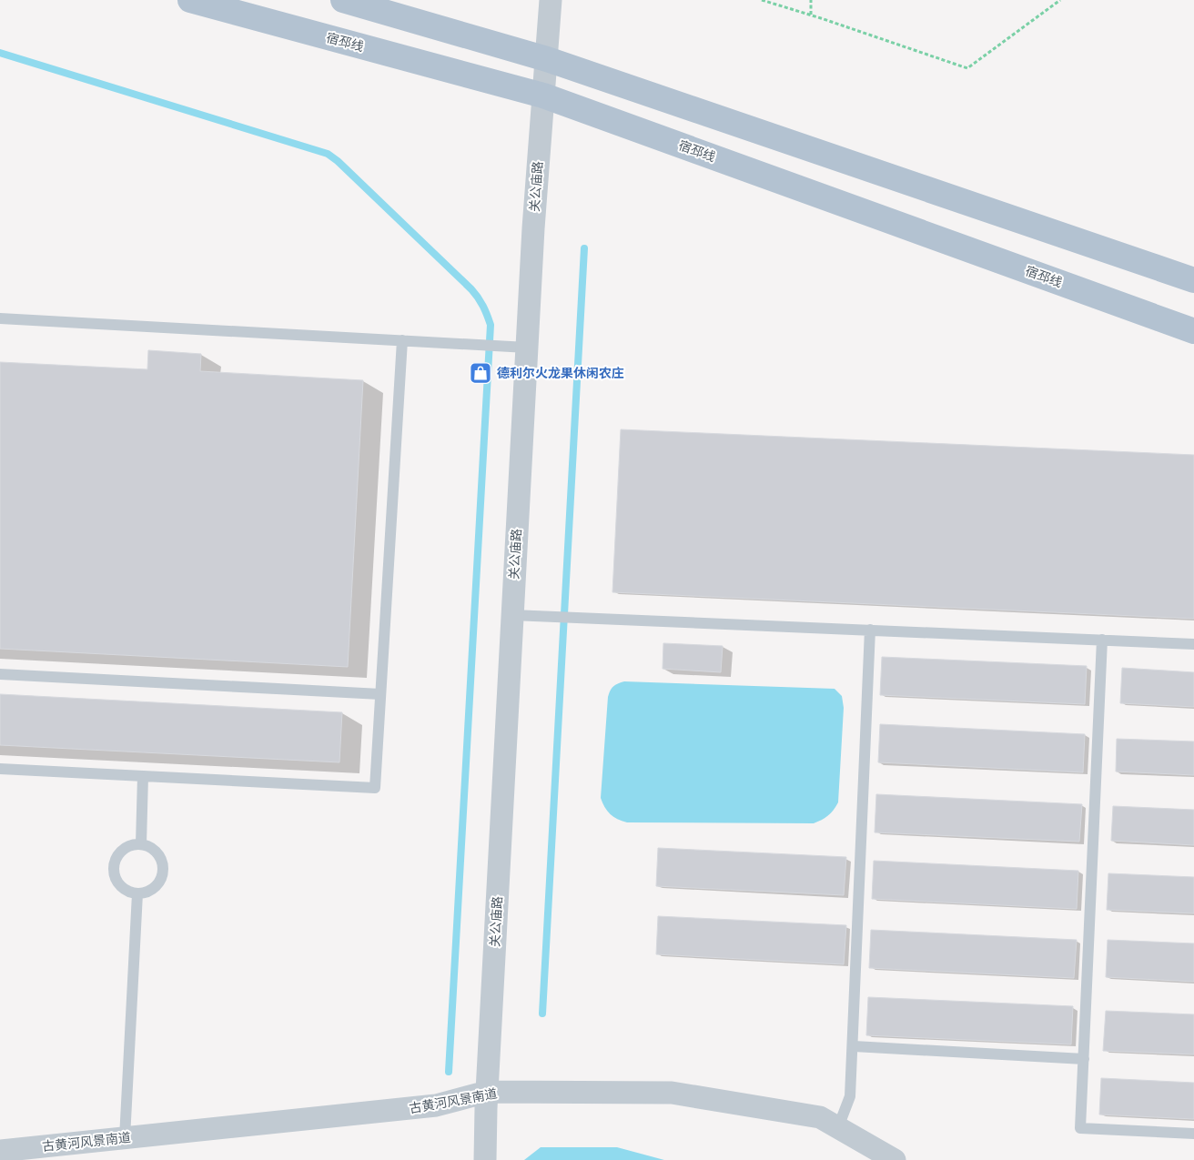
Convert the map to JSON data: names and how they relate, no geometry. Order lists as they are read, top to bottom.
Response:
{
  "streets": {
    "main road": ["宿邳线"],
    "street": ["关公庙路", "古黄河风景南道"]
  },
  "crossings": [
    ["宿邳线", "关公庙路"],
    ["关公庙路", "古黄河风景南道"]
  ],
  "places": {
    "shop": ["德利尔火龙果休闲农庄"]
  }
}
